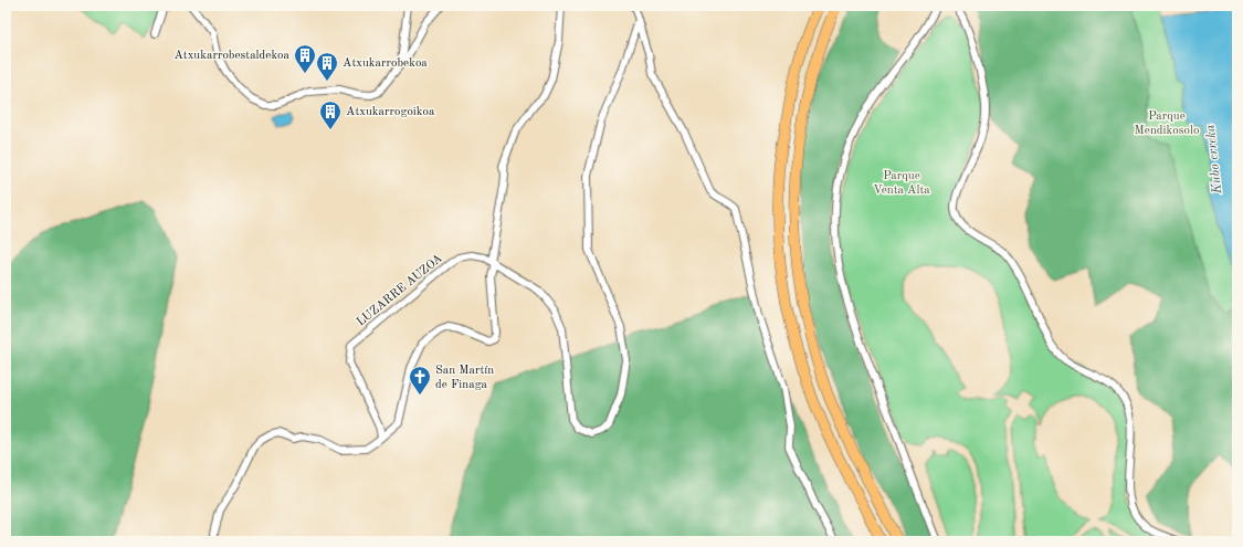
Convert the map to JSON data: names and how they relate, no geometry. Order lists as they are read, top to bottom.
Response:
{
  "streets": {
    "street": ["LUZARRE AUZOA"]
  },
  "water": ["Kubo erreka"],
  "parks": ["Parque Mendikosolo", "Parque Venta Alta"],
  "places": {
    "building": ["Atxukarrobestaldekoa", "Atxukarrobekoa", "Atxukarrogoikoa"],
    "church": ["San Martín de Finaga"]
  }
}
